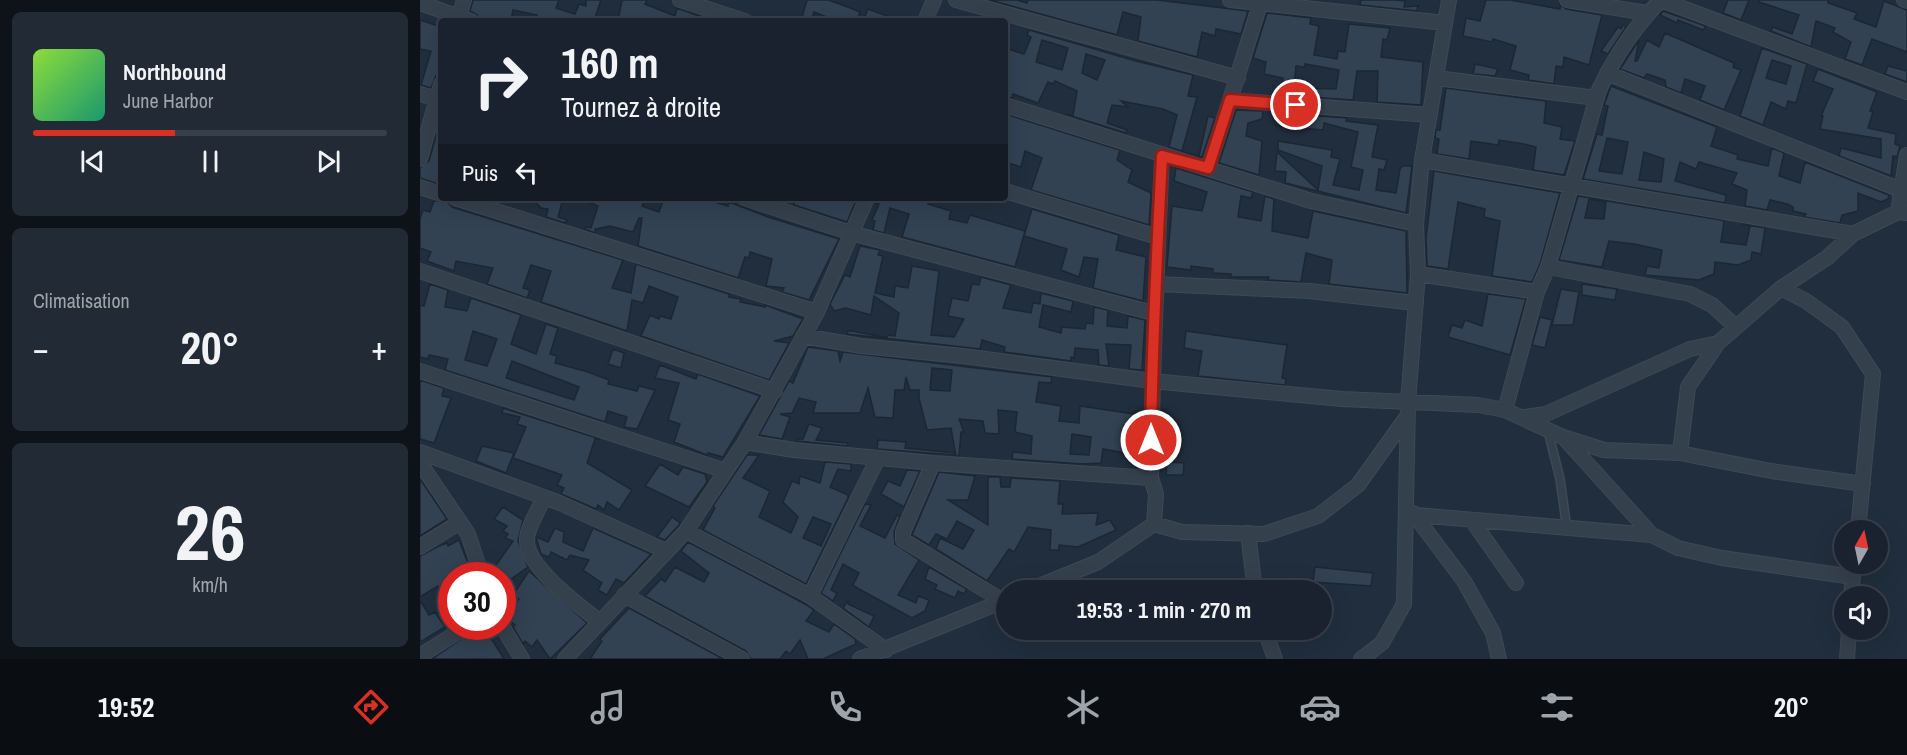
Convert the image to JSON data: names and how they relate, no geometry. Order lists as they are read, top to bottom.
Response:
{
  "north": "top",
  "page": {
    "turn": ["160 m", "Tournez à droite"],
    "song": ["Northbound", "June Harbor"],
    "then": "Puis",
    "tile": [
      "Climatisation",
      ["26", "km/h"]
    ],
    "heat": ["−", "20°", "+"],
    "limit": "30",
    "trip": "19:53 · 1 min · 270 m",
    "tabs": ["19:52", "20°"]
  }
}
